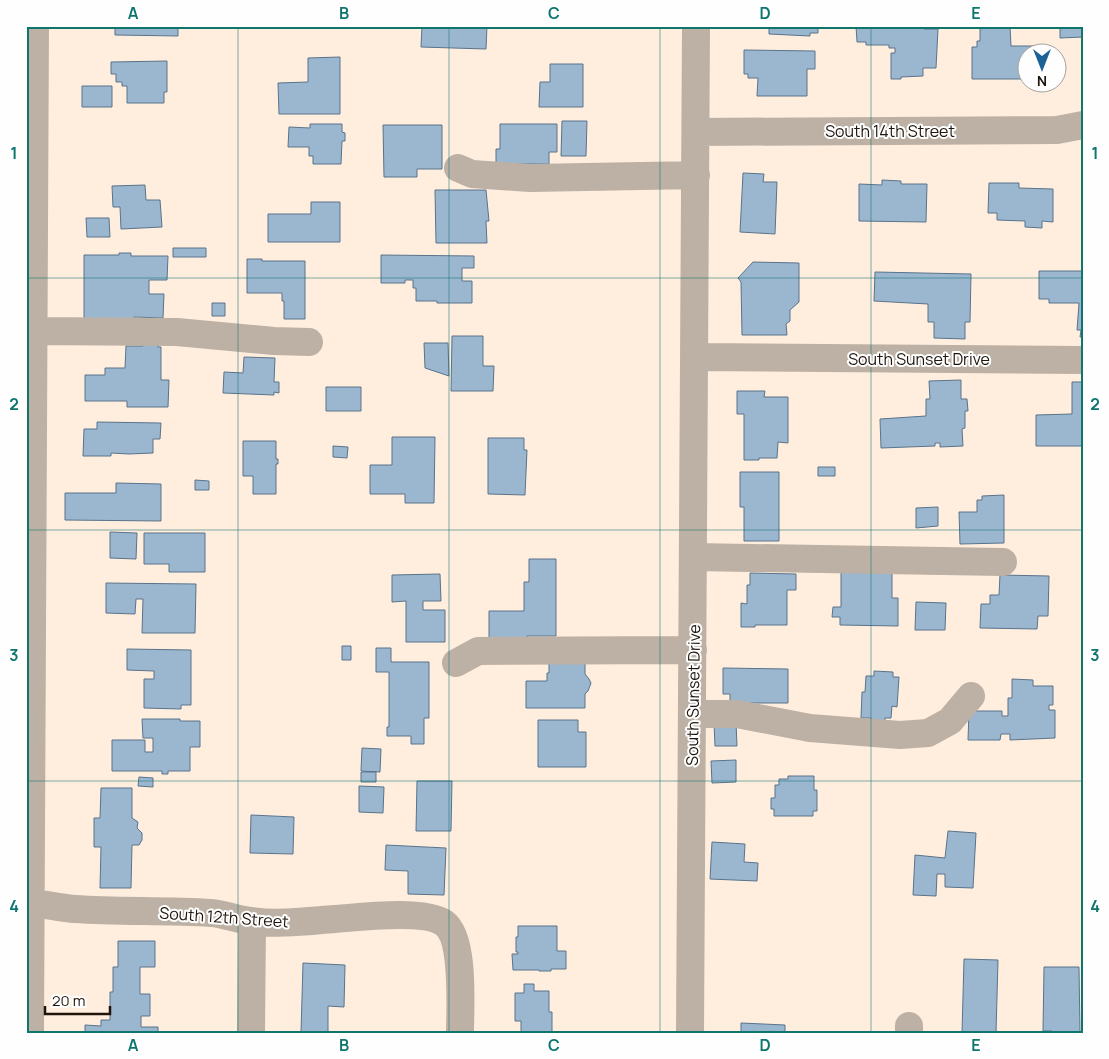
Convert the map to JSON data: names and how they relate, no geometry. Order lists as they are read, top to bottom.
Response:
{
  "streets": {
    "street": ["South 14th Street", "South Sunset Drive", "South 12th Street"]
  },
  "crossings": [
    ["South 14th Street", "South Sunset Drive"]
  ],
  "scale_bar": "20 m",
  "north": "bottom",
  "grid": {
    "columns": [
      "A",
      "B",
      "C",
      "D",
      "E"
    ],
    "rows": [
      "1",
      "2",
      "3",
      "4"
    ]
  }
}
